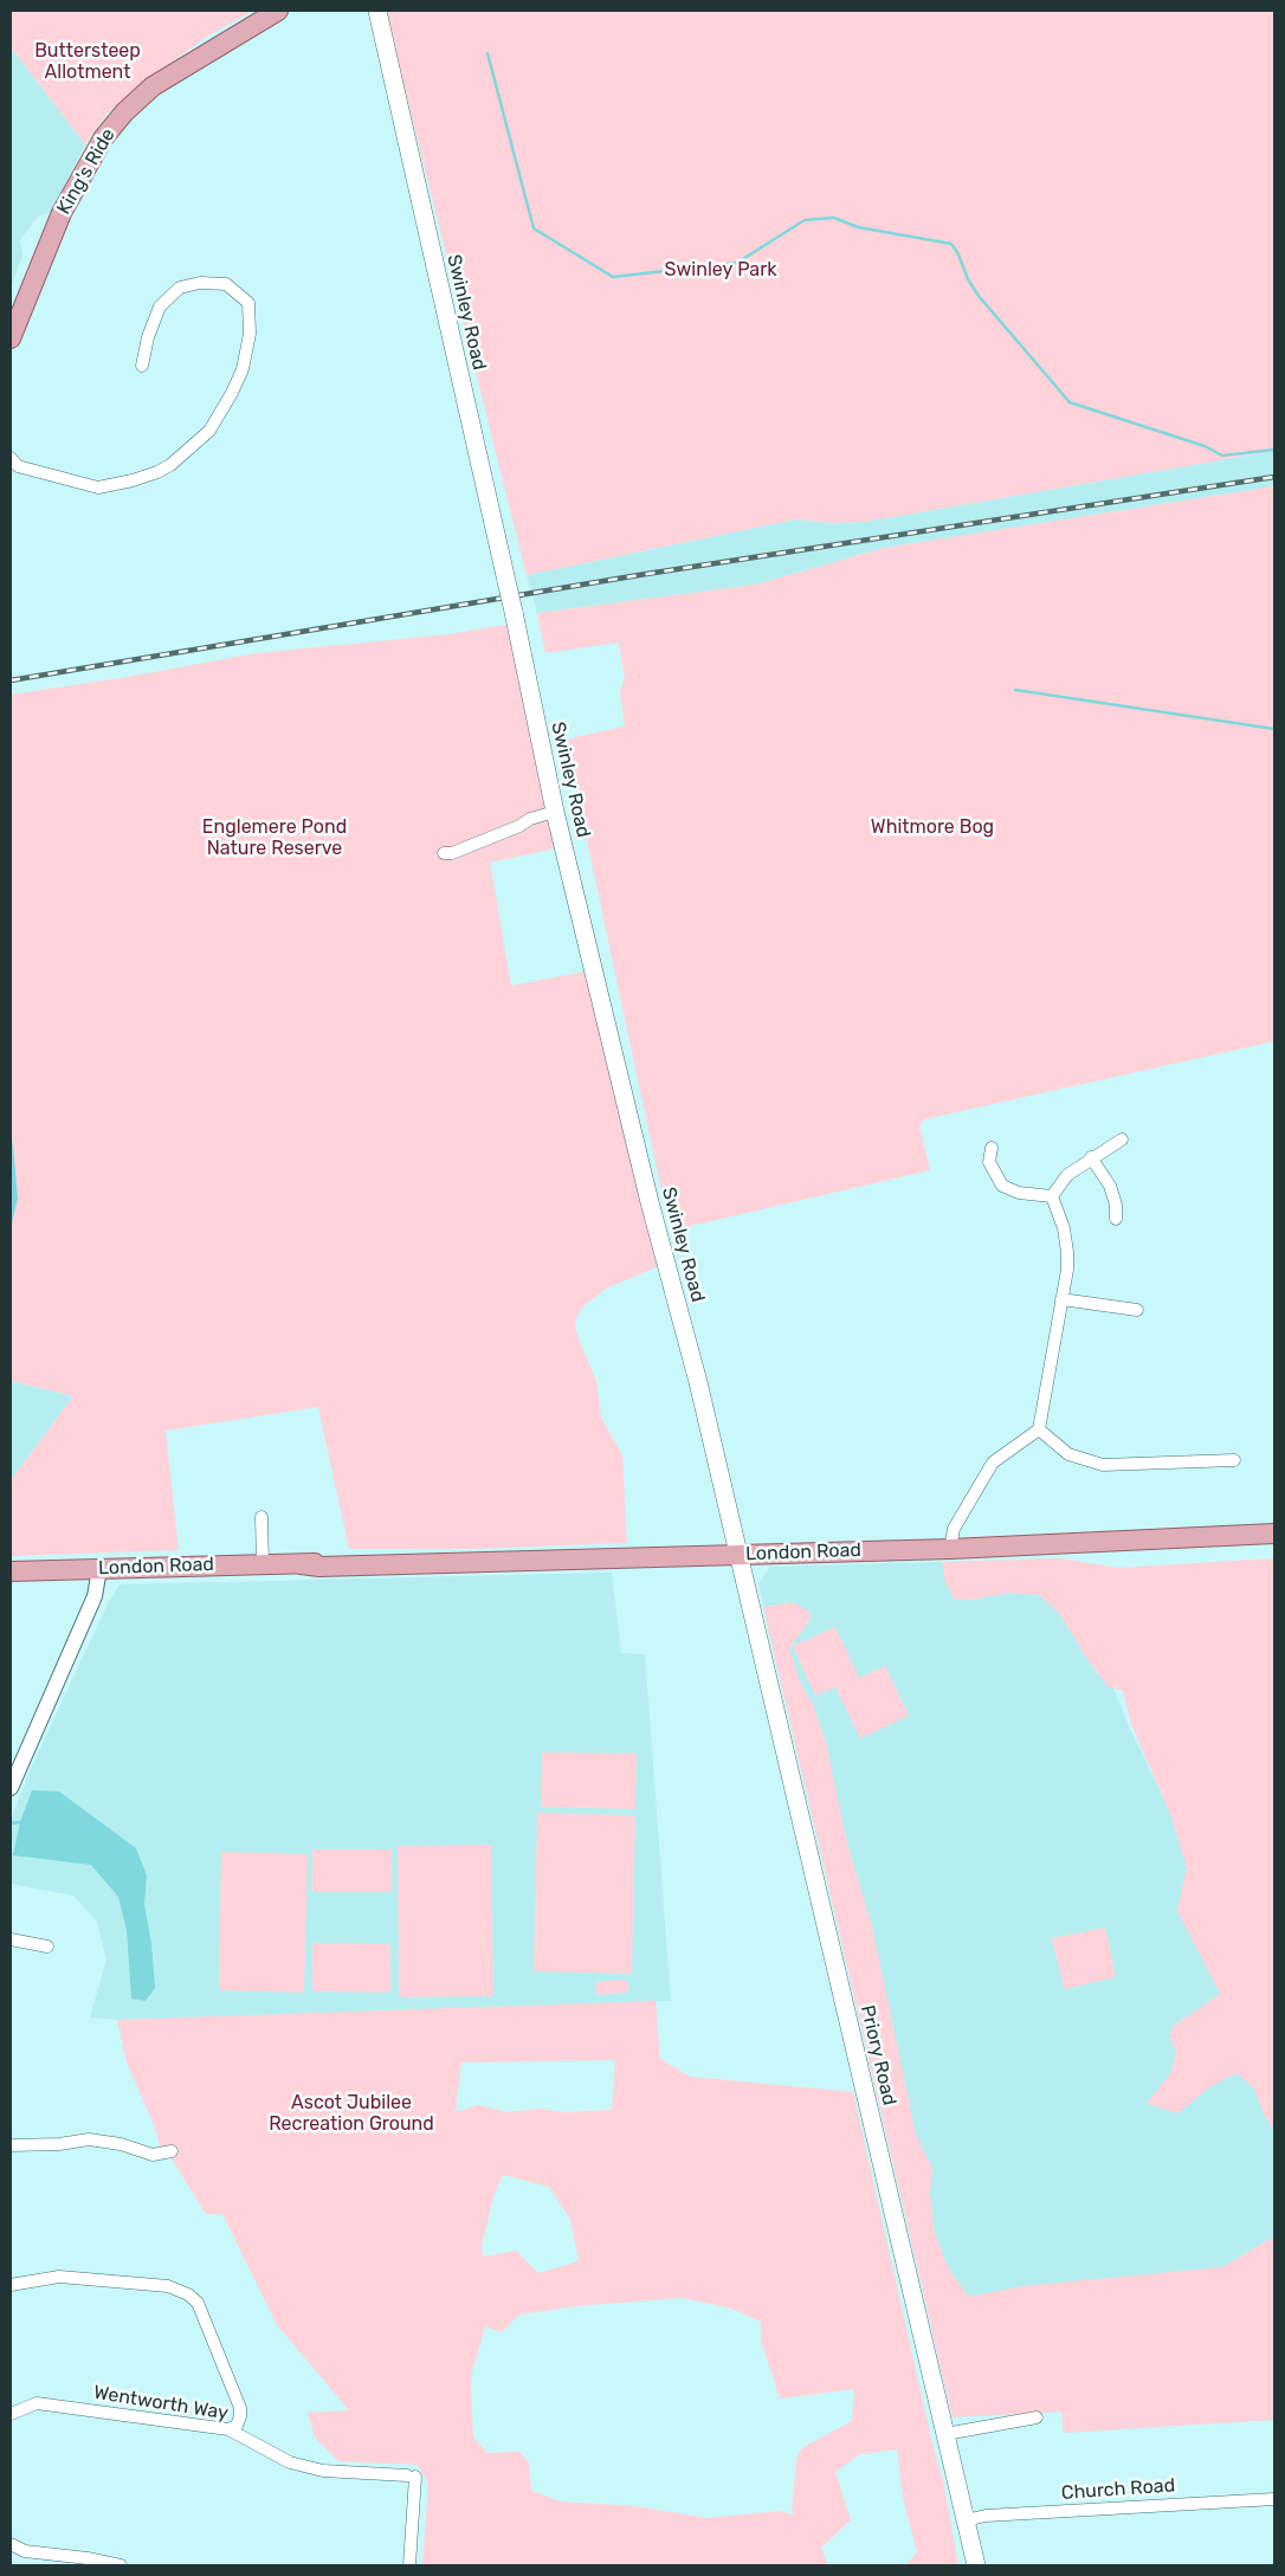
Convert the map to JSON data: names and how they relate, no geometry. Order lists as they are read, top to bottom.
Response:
{
  "streets": {
    "main road": [
      "King's Ride",
      "Swinley Road",
      "London Road",
      "Priory Road"
    ],
    "street": ["Wentworth Way", "Church Road"]
  },
  "crossings": [
    ["Swinley Road", "London Road"],
    ["Swinley Road", "Priory Road"],
    ["London Road", "Priory Road"],
    ["Priory Road", "Church Road"]
  ],
  "parks": [
    "Buttersteep Allotment",
    "Swinley Park",
    "Englemere Pond Nature Reserve",
    "Whitmore Bog",
    "Ascot Jubilee Recreation Ground"
  ]
}
